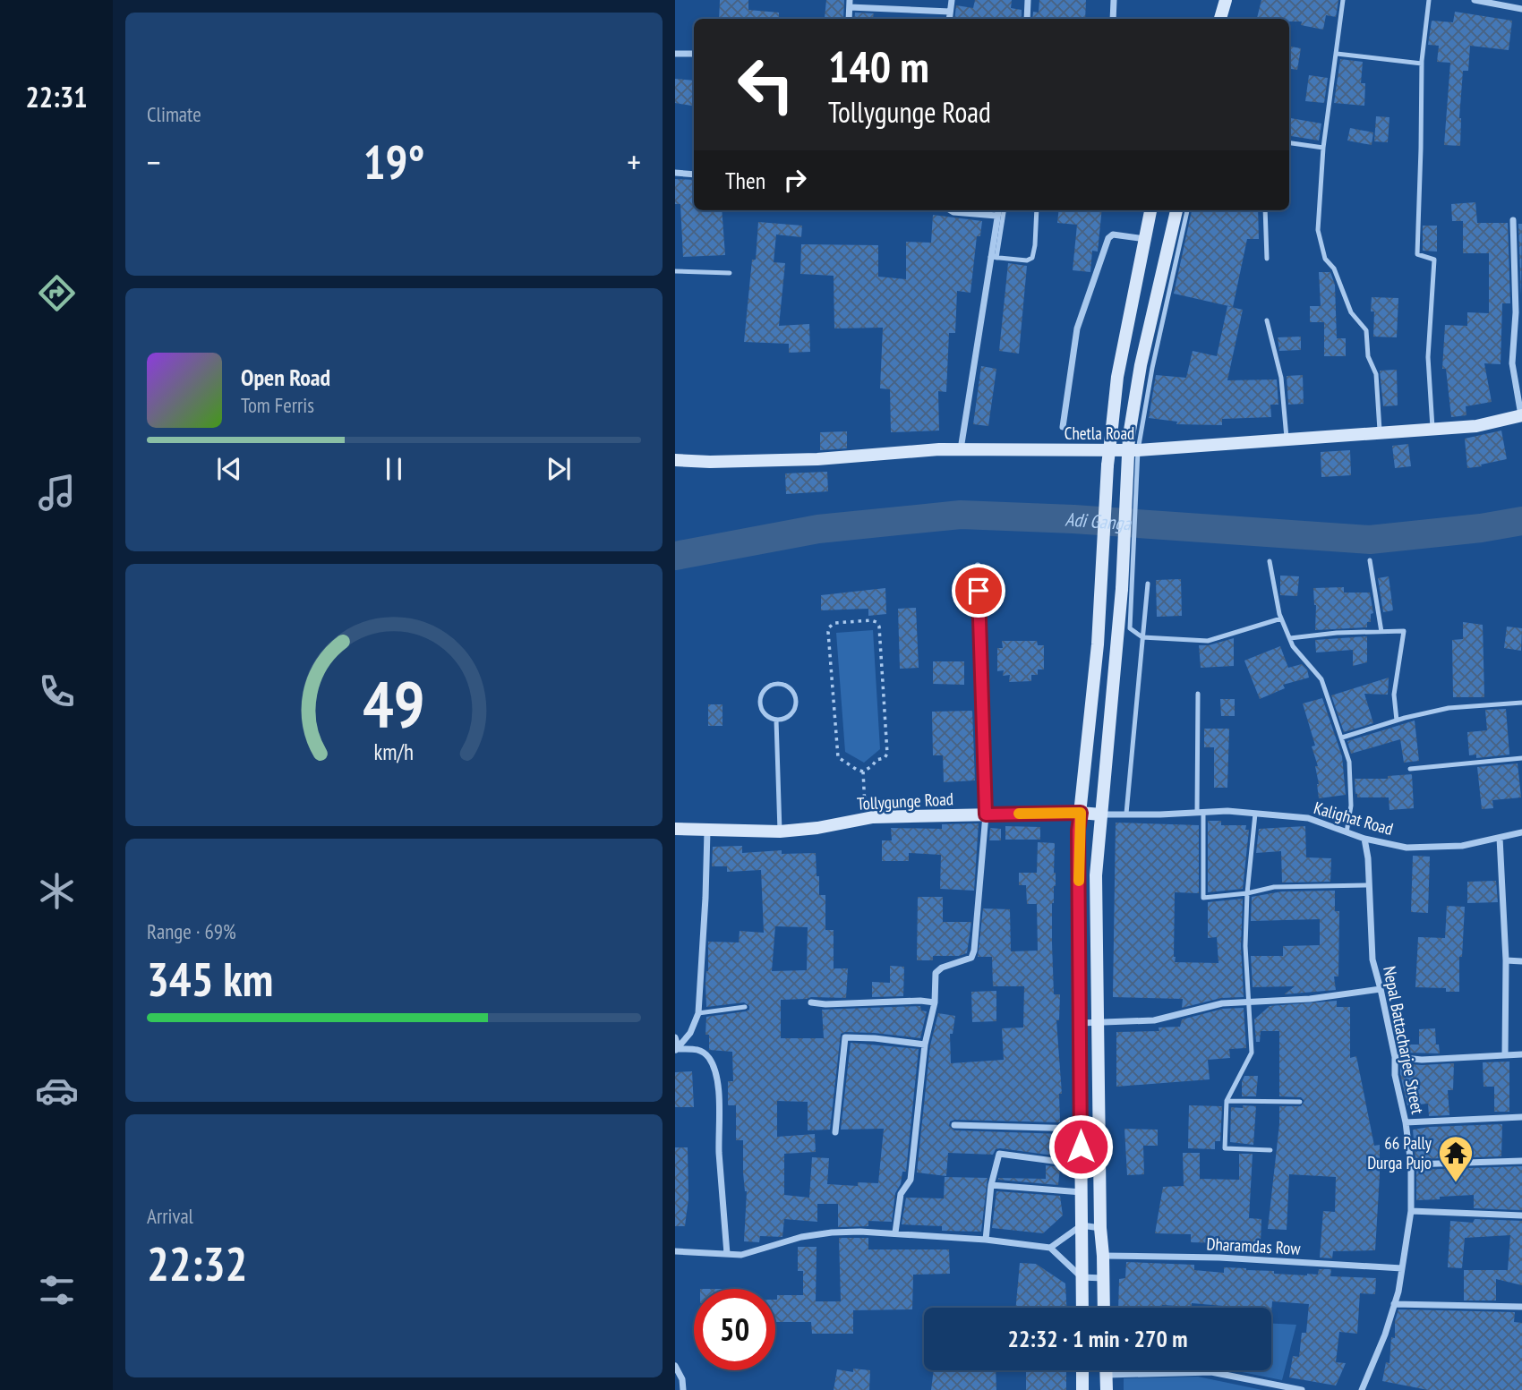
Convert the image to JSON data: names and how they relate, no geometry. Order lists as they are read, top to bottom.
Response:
{
  "streets": {
    "main road": ["Chetla Road", "Tollygunge Road"],
    "street": ["Kalighat Road", "Nepal Battacharjee Street", "Dharamdas Row"]
  },
  "crossings": [
    ["Tollygunge Road", "Kalighat Road"],
    ["Kalighat Road", "Nepal Battacharjee Street"],
    ["Nepal Battacharjee Street", "Dharamdas Row"]
  ],
  "water": ["Adi Ganga"],
  "places": {
    "temple": ["66 Pally Durga Pujo"]
  },
  "page": {
    "tabs": "22:31",
    "tile": [
      "Climate",
      ["Range · 69%", "345 km"],
      ["Arrival", "22:32"]
    ],
    "turn": ["140 m", "Tollygunge Road"],
    "heat": ["−", "19°", "+"],
    "then": "Then",
    "song": ["Open Road", "Tom Ferris"],
    "limit": "50",
    "trip": "22:32 · 1 min · 270 m",
    "gauge": ["49", "km/h"]
  }
}
